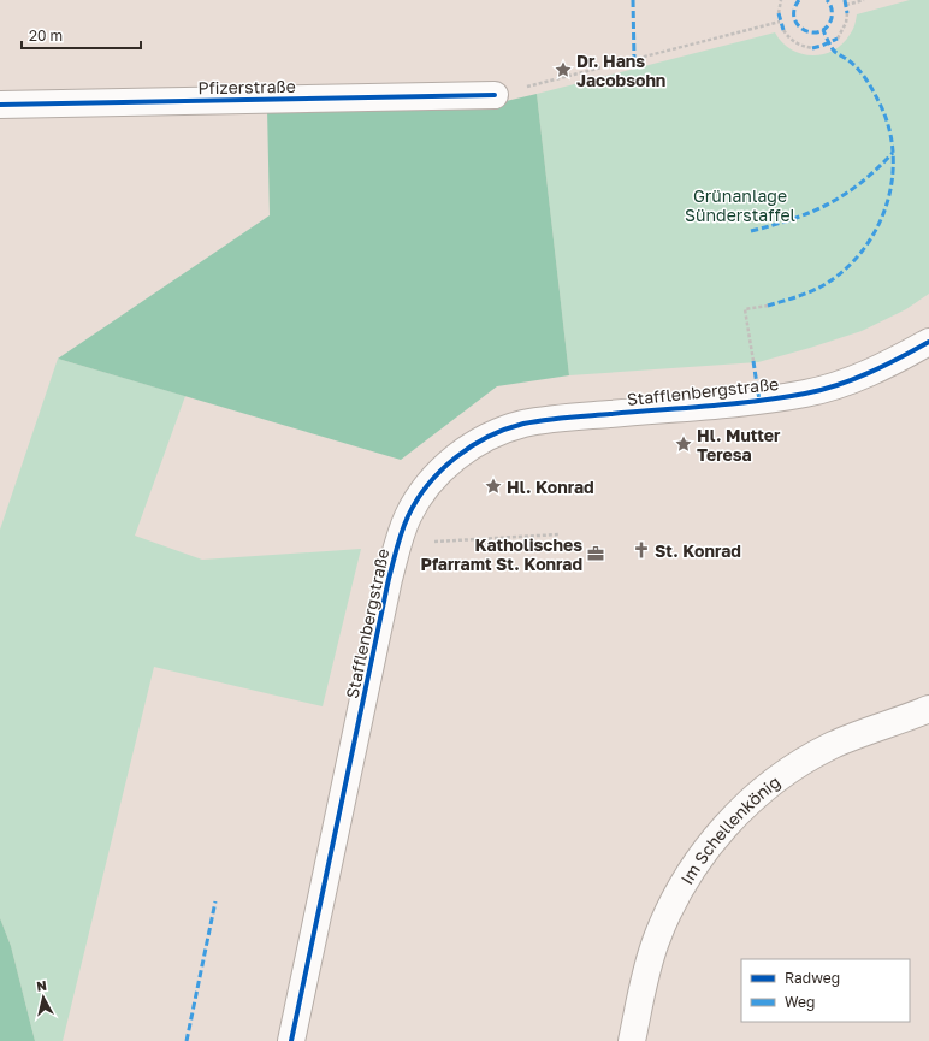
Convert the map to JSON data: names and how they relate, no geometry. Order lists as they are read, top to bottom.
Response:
{
  "streets": {
    "street": ["Pfizerstraße", "Stafflenbergstraße", "Im Schellenkönig"]
  },
  "parks": ["Grünanlage Sünderstaffel"],
  "places": {
    "place": ["Dr. Hans Jacobsohn", "Hl. Mutter Teresa", "Hl. Konrad"],
    "church": ["St. Konrad"],
    "office": ["Katholisches Pfarramt St. Konrad"]
  },
  "legend": ["Radweg", "Weg"],
  "scale_bar": "20 m",
  "north": "top"
}
